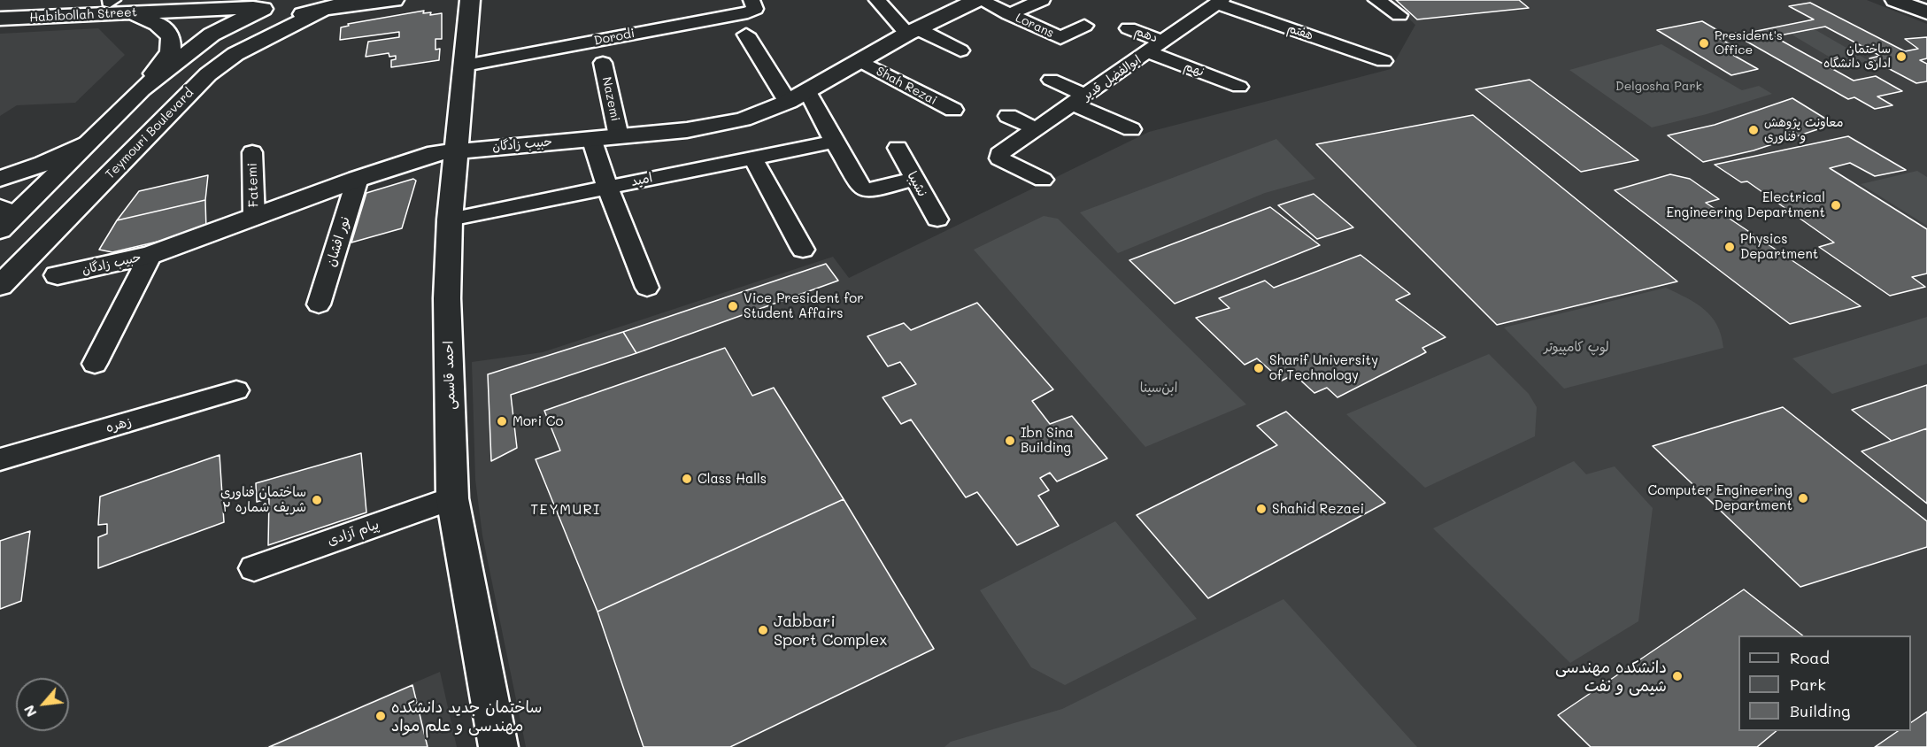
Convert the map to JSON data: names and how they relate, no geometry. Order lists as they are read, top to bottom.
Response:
{
  "streets": {
    "street": [
      "Habibollah Street",
      "Lorans",
      "هفتم",
      "دهم",
      "Dorodi",
      "نهم",
      "ابوالفضل قدیر",
      "Shah Rezai",
      "Nazemi",
      "Teymouri Boulevard",
      "حبیب زادگان",
      "امید",
      "نشیبا",
      "Fatemi",
      "نور افشان",
      "احمد قاسمی",
      "زهره",
      "پیام آزادی"
    ]
  },
  "crossings": [
    ["Habibollah Street", "Teymouri Boulevard"],
    ["Lorans", "حبیب زادگان"],
    ["هفتم", "ابوالفضل قدیر"],
    ["دهم", "ابوالفضل قدیر"],
    ["Dorodi", "احمد قاسمی"],
    ["نهم", "ابوالفضل قدیر"],
    ["Shah Rezai", "حبیب زادگان"],
    ["Nazemi", "حبیب زادگان"],
    ["حبیب زادگان", "Fatemi"],
    ["حبیب زادگان", "نور افشان"],
    ["حبیب زادگان", "احمد قاسمی"],
    ["امید", "احمد قاسمی"],
    ["احمد قاسمی", "پیام آزادی"]
  ],
  "districts": ["TEYMURI"],
  "parks": ["Delgosha Park", "لوپ کامپیوتر", "ابن‌سینا"],
  "places": [
    "President's Office",
    "ساختمان اداری دانشگاه",
    "معاونت پژوهش و فناوری",
    "Electrical Engineering Department",
    "Physics Department",
    "Vice President for Student Affairs",
    "Sharif University of Technology",
    "Mori Co",
    "Ibn Sina Building",
    "Class Halls",
    "Computer Engineering Department",
    "ساختمان فناوری شریف شماره ۲",
    "Shahid Rezaei",
    "Jabbari Sport Complex",
    "دانشکده مهندسی شیمی و نفت",
    "ساختمان جدید دانشکده مهندسی و علم مواد"
  ],
  "legend": ["Road", "Park", "Building"],
  "north": "bottom left"
}
